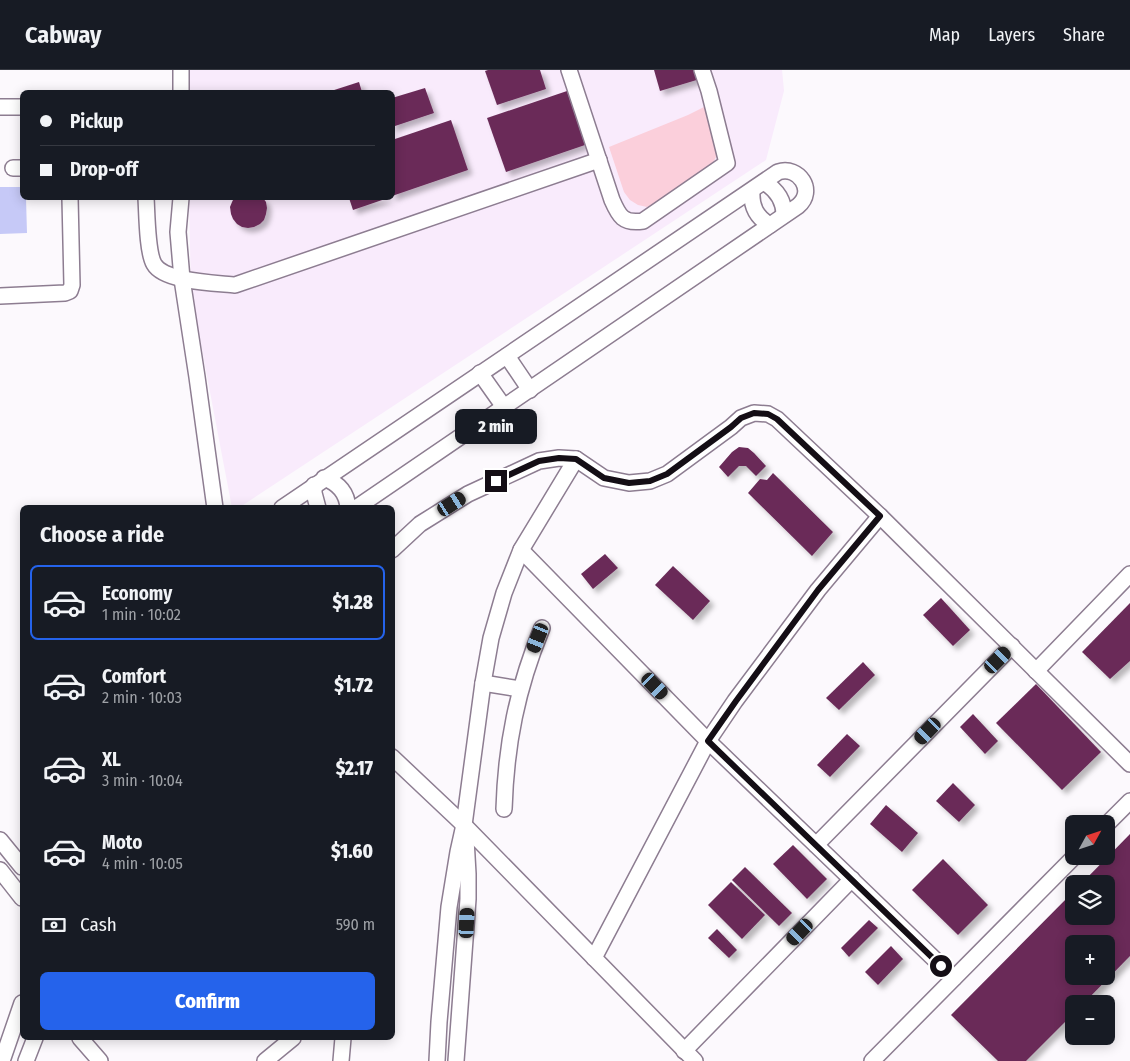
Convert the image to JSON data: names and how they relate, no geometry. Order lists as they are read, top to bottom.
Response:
{
  "north": "top right",
  "page": {
    "header": "Cabway",
    "nav": ["Map", "Layers", "Share"],
    "banner": ["Pickup", "Drop-off"],
    "bubble": "2 min",
    "heading": "Choose a ride",
    "list": [
      {
        "name": "Economy",
        "note": "1 min · 10:02",
        "value": "$1.28"
      },
      {
        "name": "Comfort",
        "note": "2 min · 10:03",
        "value": "$1.72"
      },
      {
        "name": "XL",
        "note": "3 min · 10:04",
        "value": "$2.17"
      },
      {
        "name": "Moto",
        "note": "4 min · 10:05",
        "value": "$1.60"
      }
    ],
    "map_buttons": ["+", "−"],
    "pay": ["Cash", "590 m"],
    "buttons": "Confirm"
  }
}
